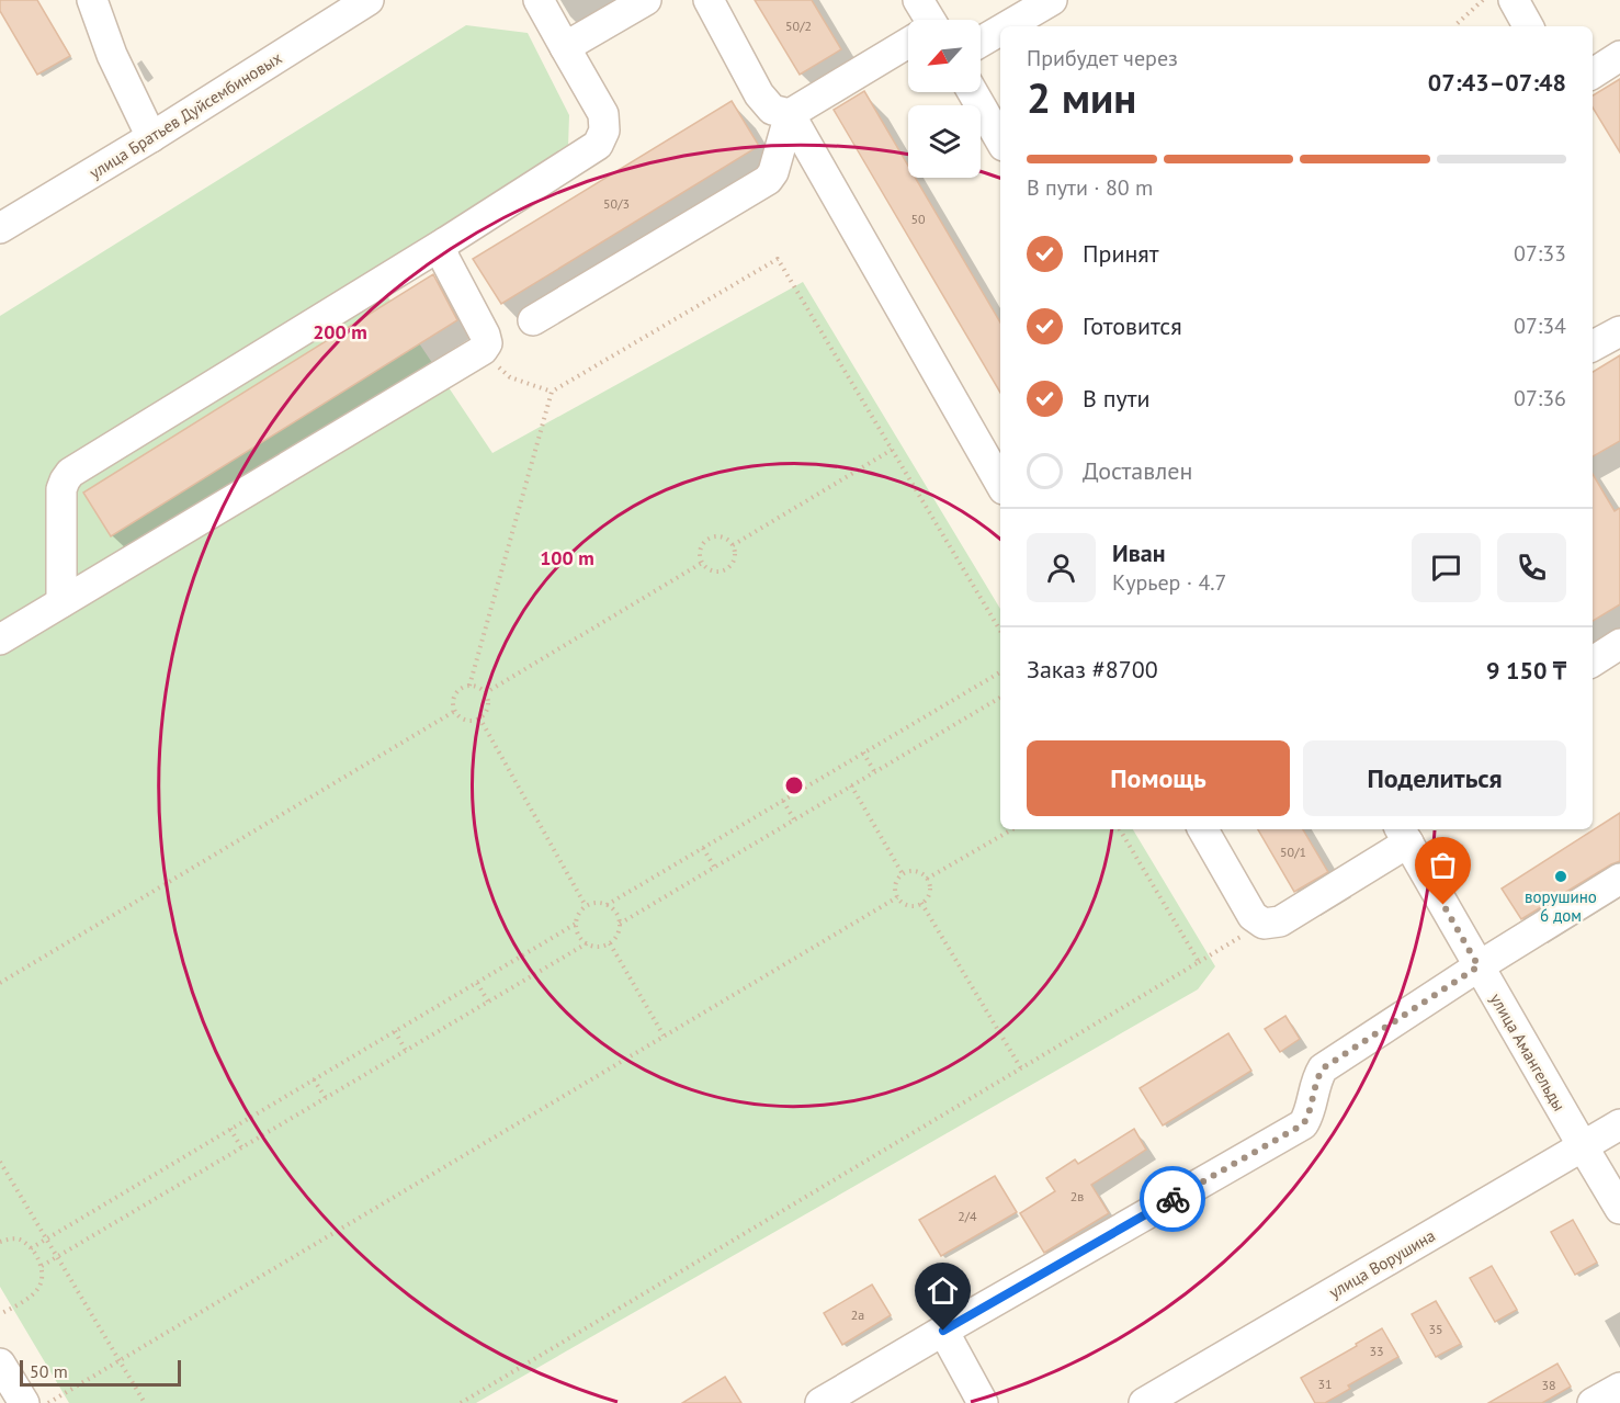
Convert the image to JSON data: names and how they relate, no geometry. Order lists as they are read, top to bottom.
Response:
{
  "streets": {
    "street": ["улица Братьев Дуйсембиновых", "улица Амангельды", "улица Ворушина"]
  },
  "crossings": [
    ["улица Амангельды", "улица Ворушина"]
  ],
  "places": ["ворушино 6 дом"],
  "house_numbers": [
    "50/2",
    "50/3",
    "50",
    "50/1",
    "2в",
    "2/4",
    "2а",
    "35",
    "33",
    "31",
    "38"
  ],
  "scale_bar": "50 m",
  "north": "bottom left",
  "page": {
    "heading": ["2 мин", "Прибудет через", "07:43–07:48"],
    "panel": [
      "Иван",
      "Курьер · 4.7",
      "Заказ #8700",
      "9 150 ₸"
    ],
    "bar": "В пути · 80 m",
    "list": [
      ["Принят", "07:33"],
      ["Готовится", "07:34"],
      ["В пути", "07:36"],
      "Доставлен"
    ],
    "buttons": ["Помощь", "Поделиться"],
    "scale": "50 m"
  },
  "rings": ["200 m", "100 m"]
}
